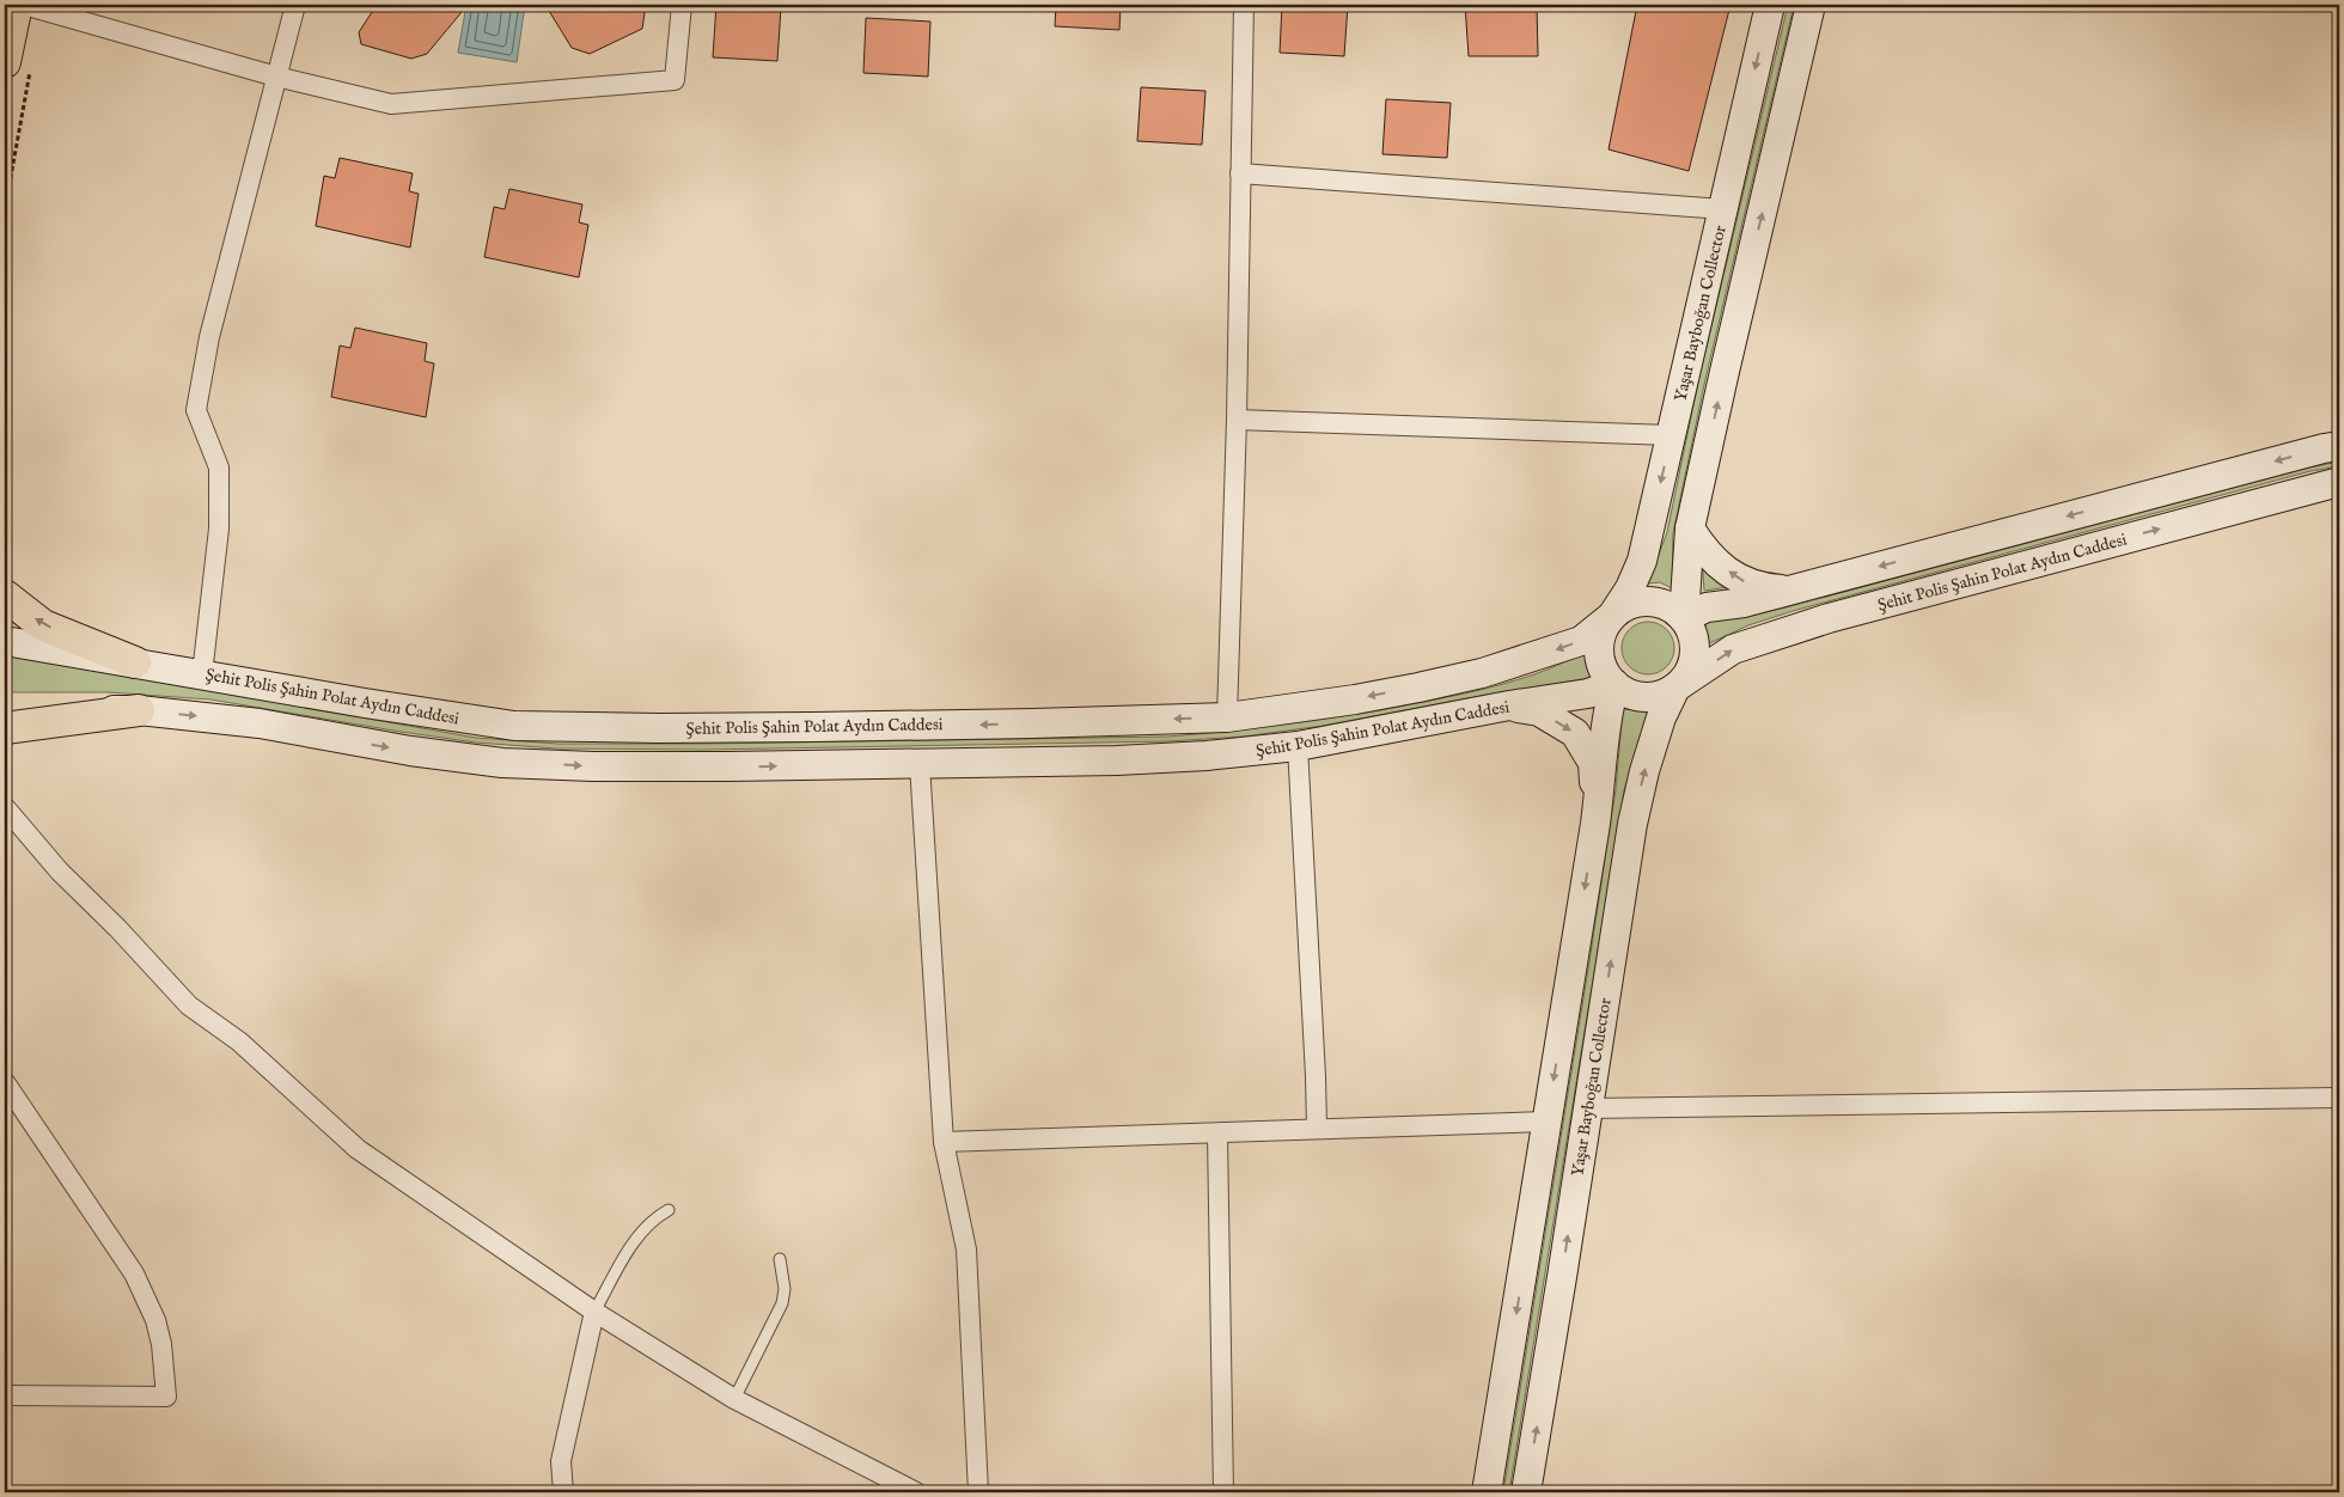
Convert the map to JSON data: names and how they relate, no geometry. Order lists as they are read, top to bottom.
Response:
{
  "streets": {
    "main road": ["Yaşar Bayboğan Collector", "Şehit Polis Şahin Polat Aydın Caddesi"]
  },
  "crossings": [
    ["Yaşar Bayboğan Collector", "Şehit Polis Şahin Polat Aydın Caddesi"]
  ]
}
